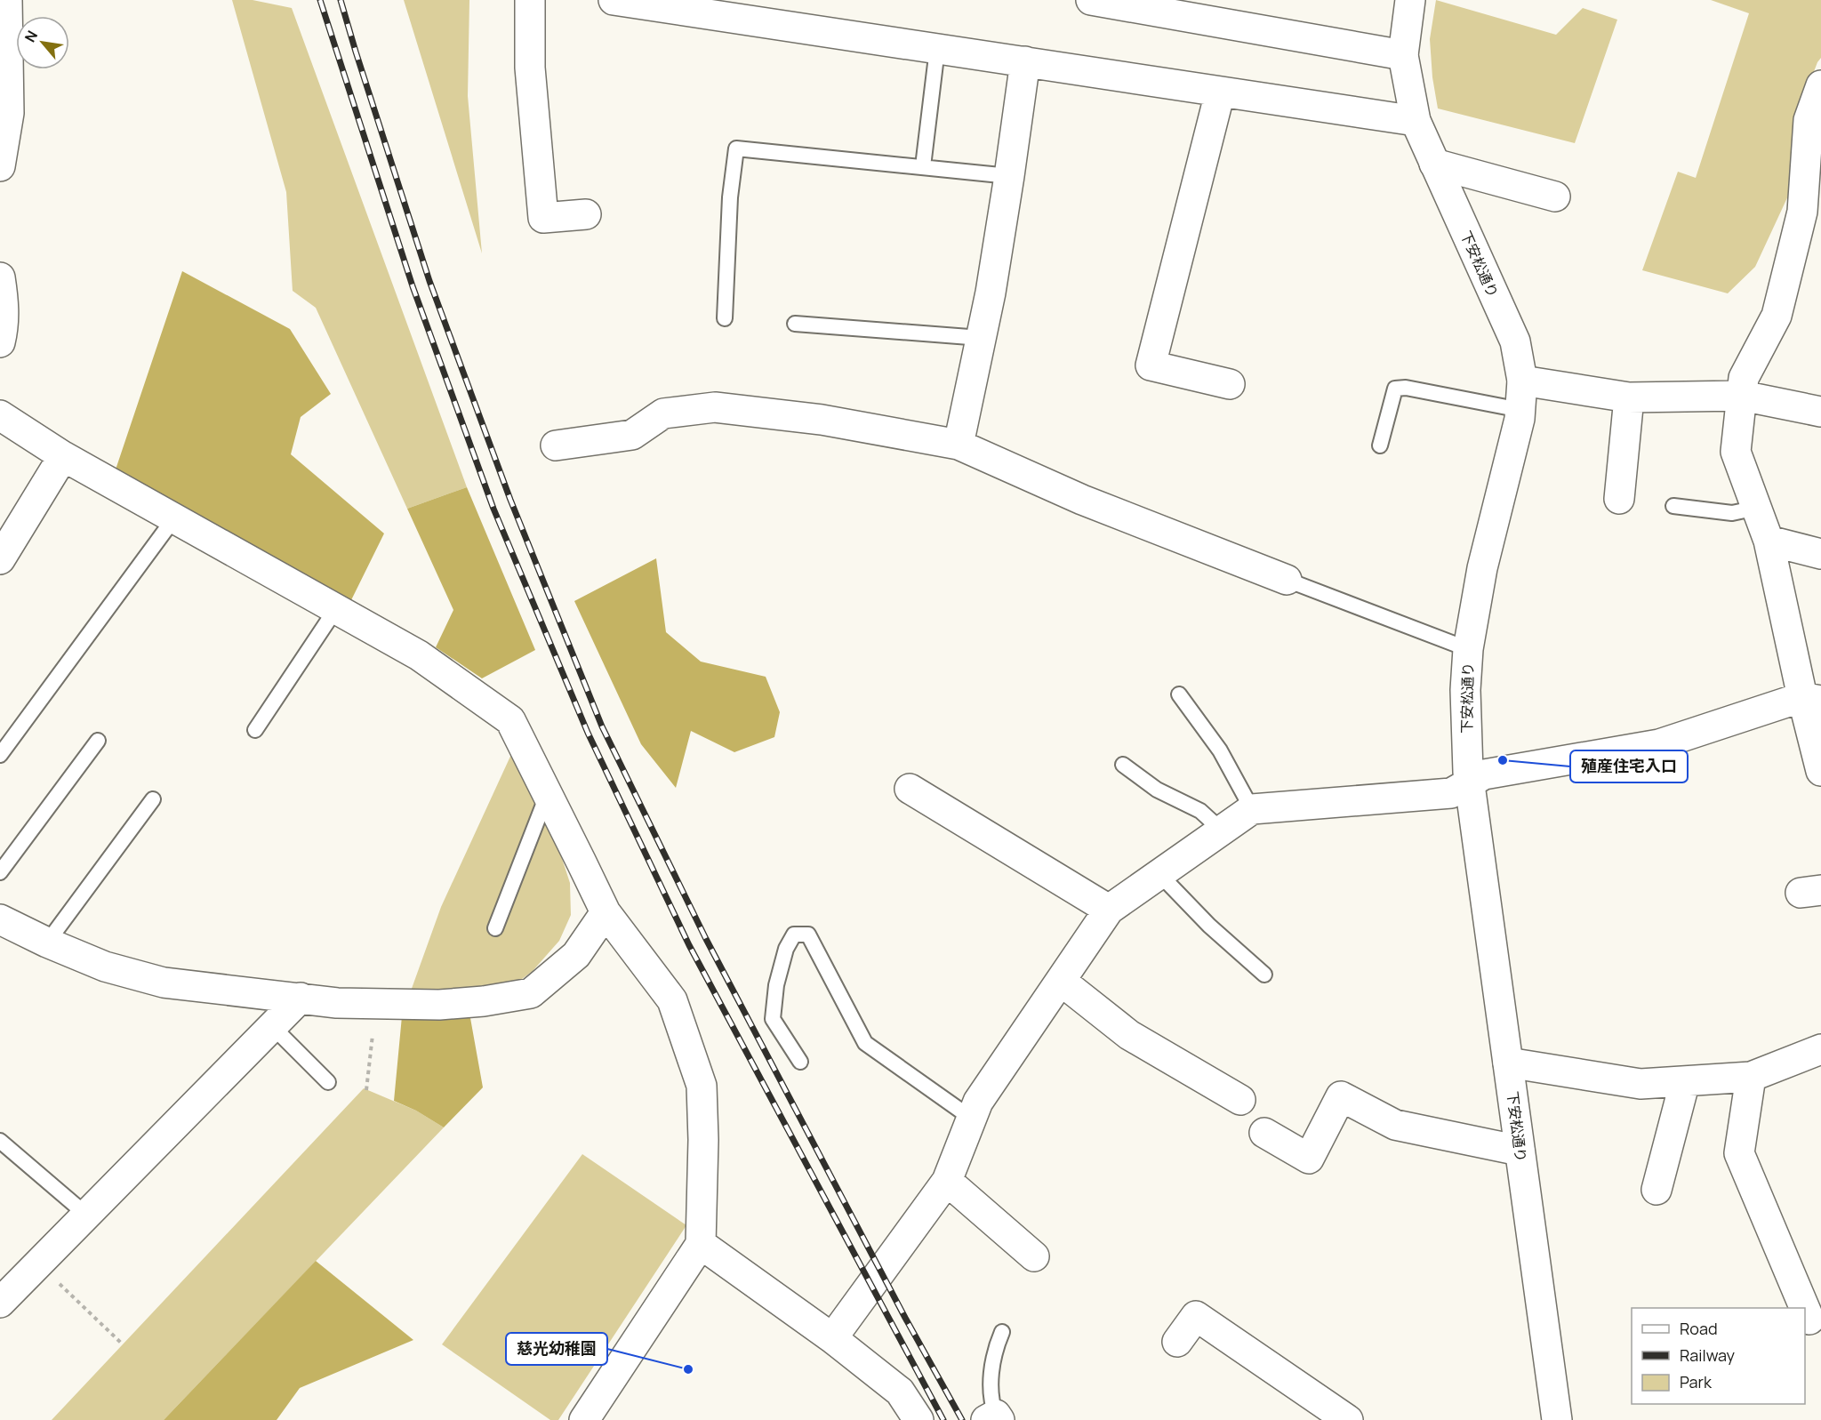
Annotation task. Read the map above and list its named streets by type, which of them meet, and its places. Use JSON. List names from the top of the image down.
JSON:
{
  "streets": {
    "street": ["下安松通り"]
  },
  "places": ["殖産住宅入口", "慈光幼稚園"],
  "legend": ["Road", "Railway", "Park"],
  "north": "top left"
}
